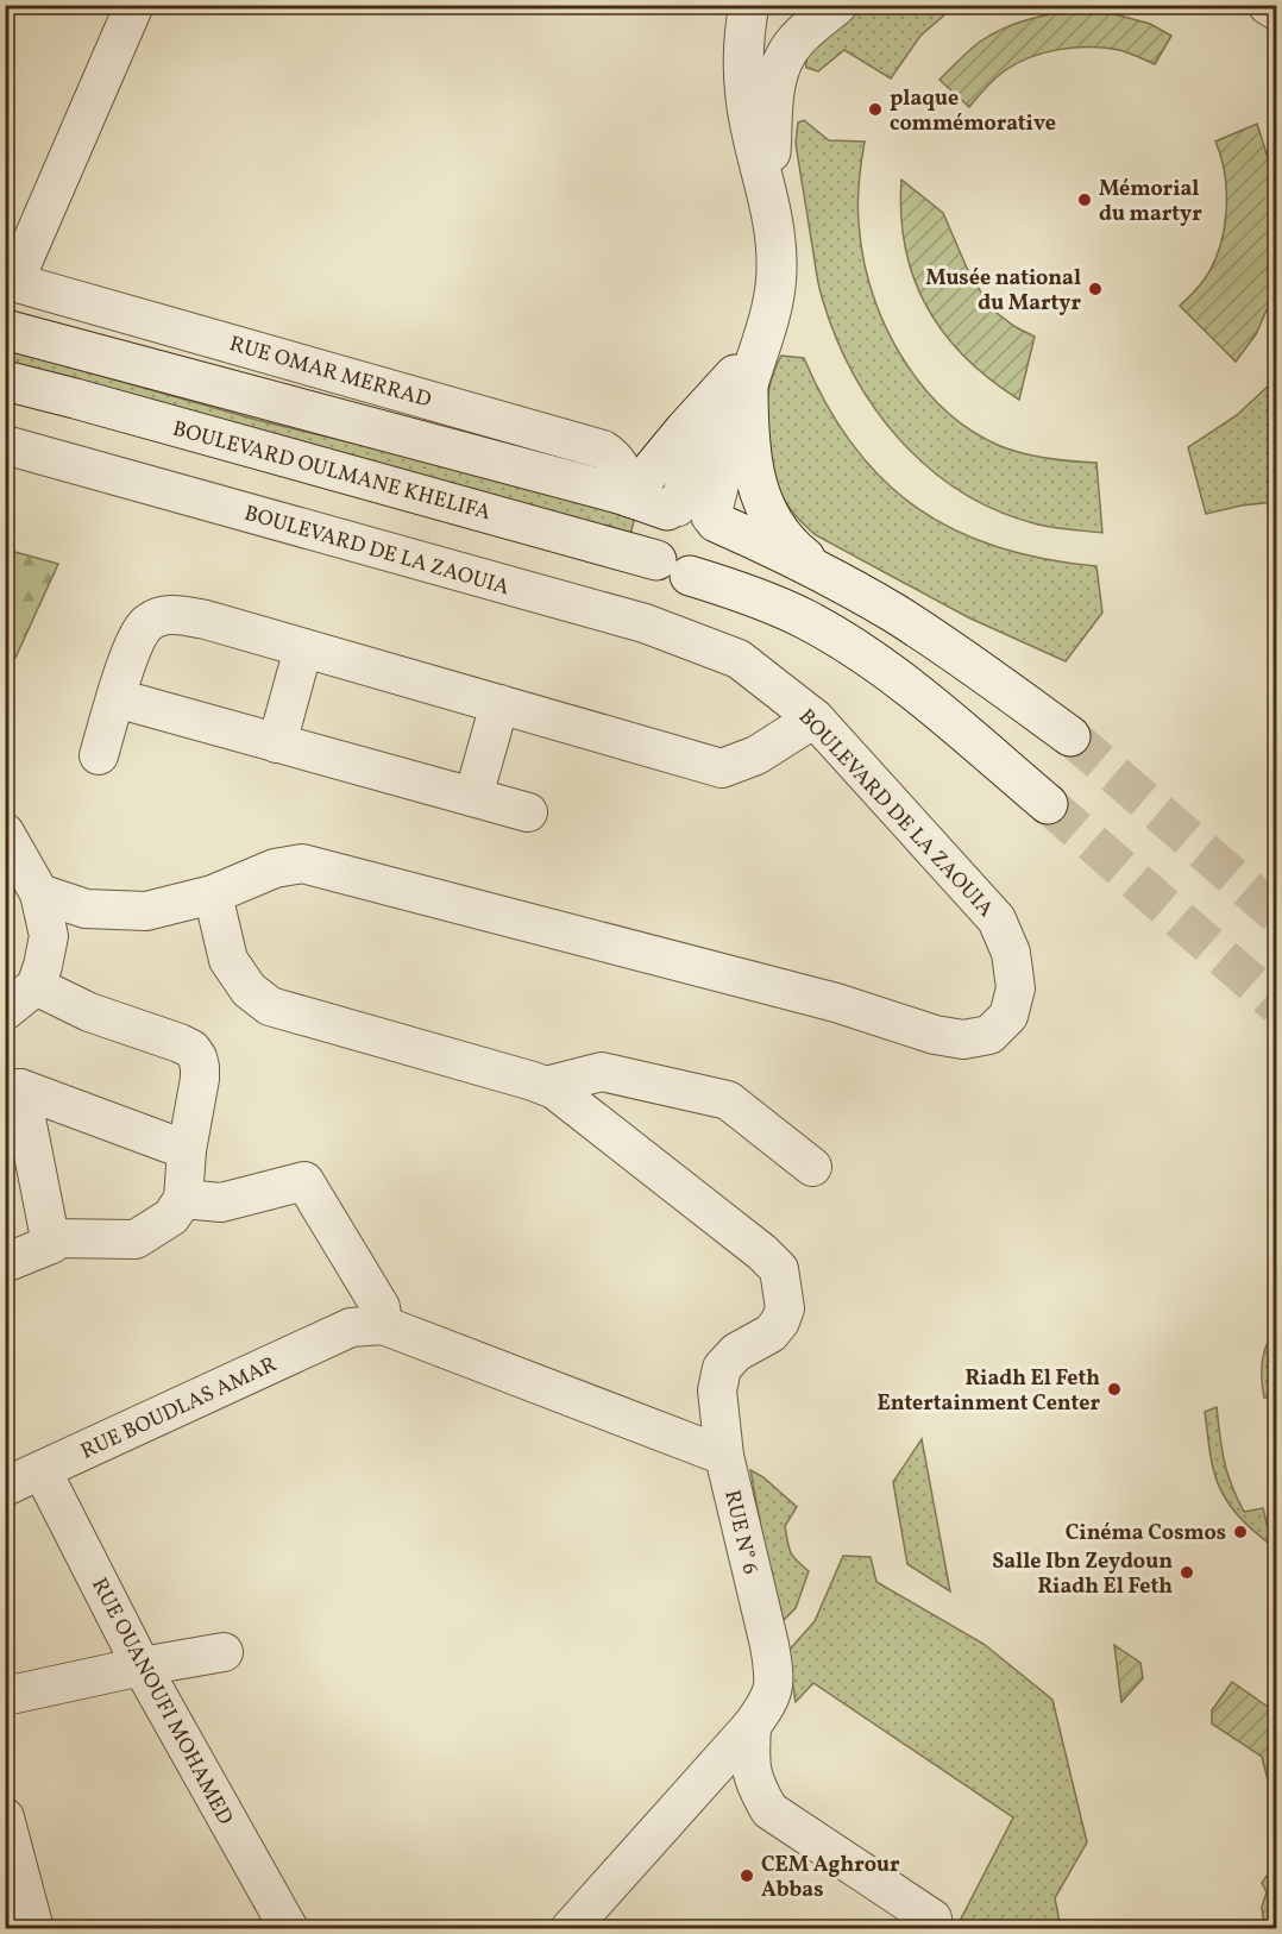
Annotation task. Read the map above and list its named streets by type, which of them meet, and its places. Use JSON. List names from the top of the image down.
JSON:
{
  "streets": {
    "main road": ["BOULEVARD OULMANE KHELIFA"],
    "street": [
      "RUE OMAR MERRAD",
      "BOULEVARD DE LA ZAOUIA",
      "RUE BOUDLAS AMAR",
      "RUE N° 6",
      "RUE OUANOUFI MOHAMED"
    ]
  },
  "crossings": [
    ["RUE BOUDLAS AMAR", "RUE OUANOUFI MOHAMED"]
  ],
  "places": [
    "plaque commémorative",
    "Mémorial du martyr",
    "Musée national du Martyr",
    "Riadh El Feth Entertainment Center",
    "Cinéma Cosmos",
    "Salle Ibn Zeydoun Riadh El Feth",
    "CEM Aghrour Abbas"
  ]
}
